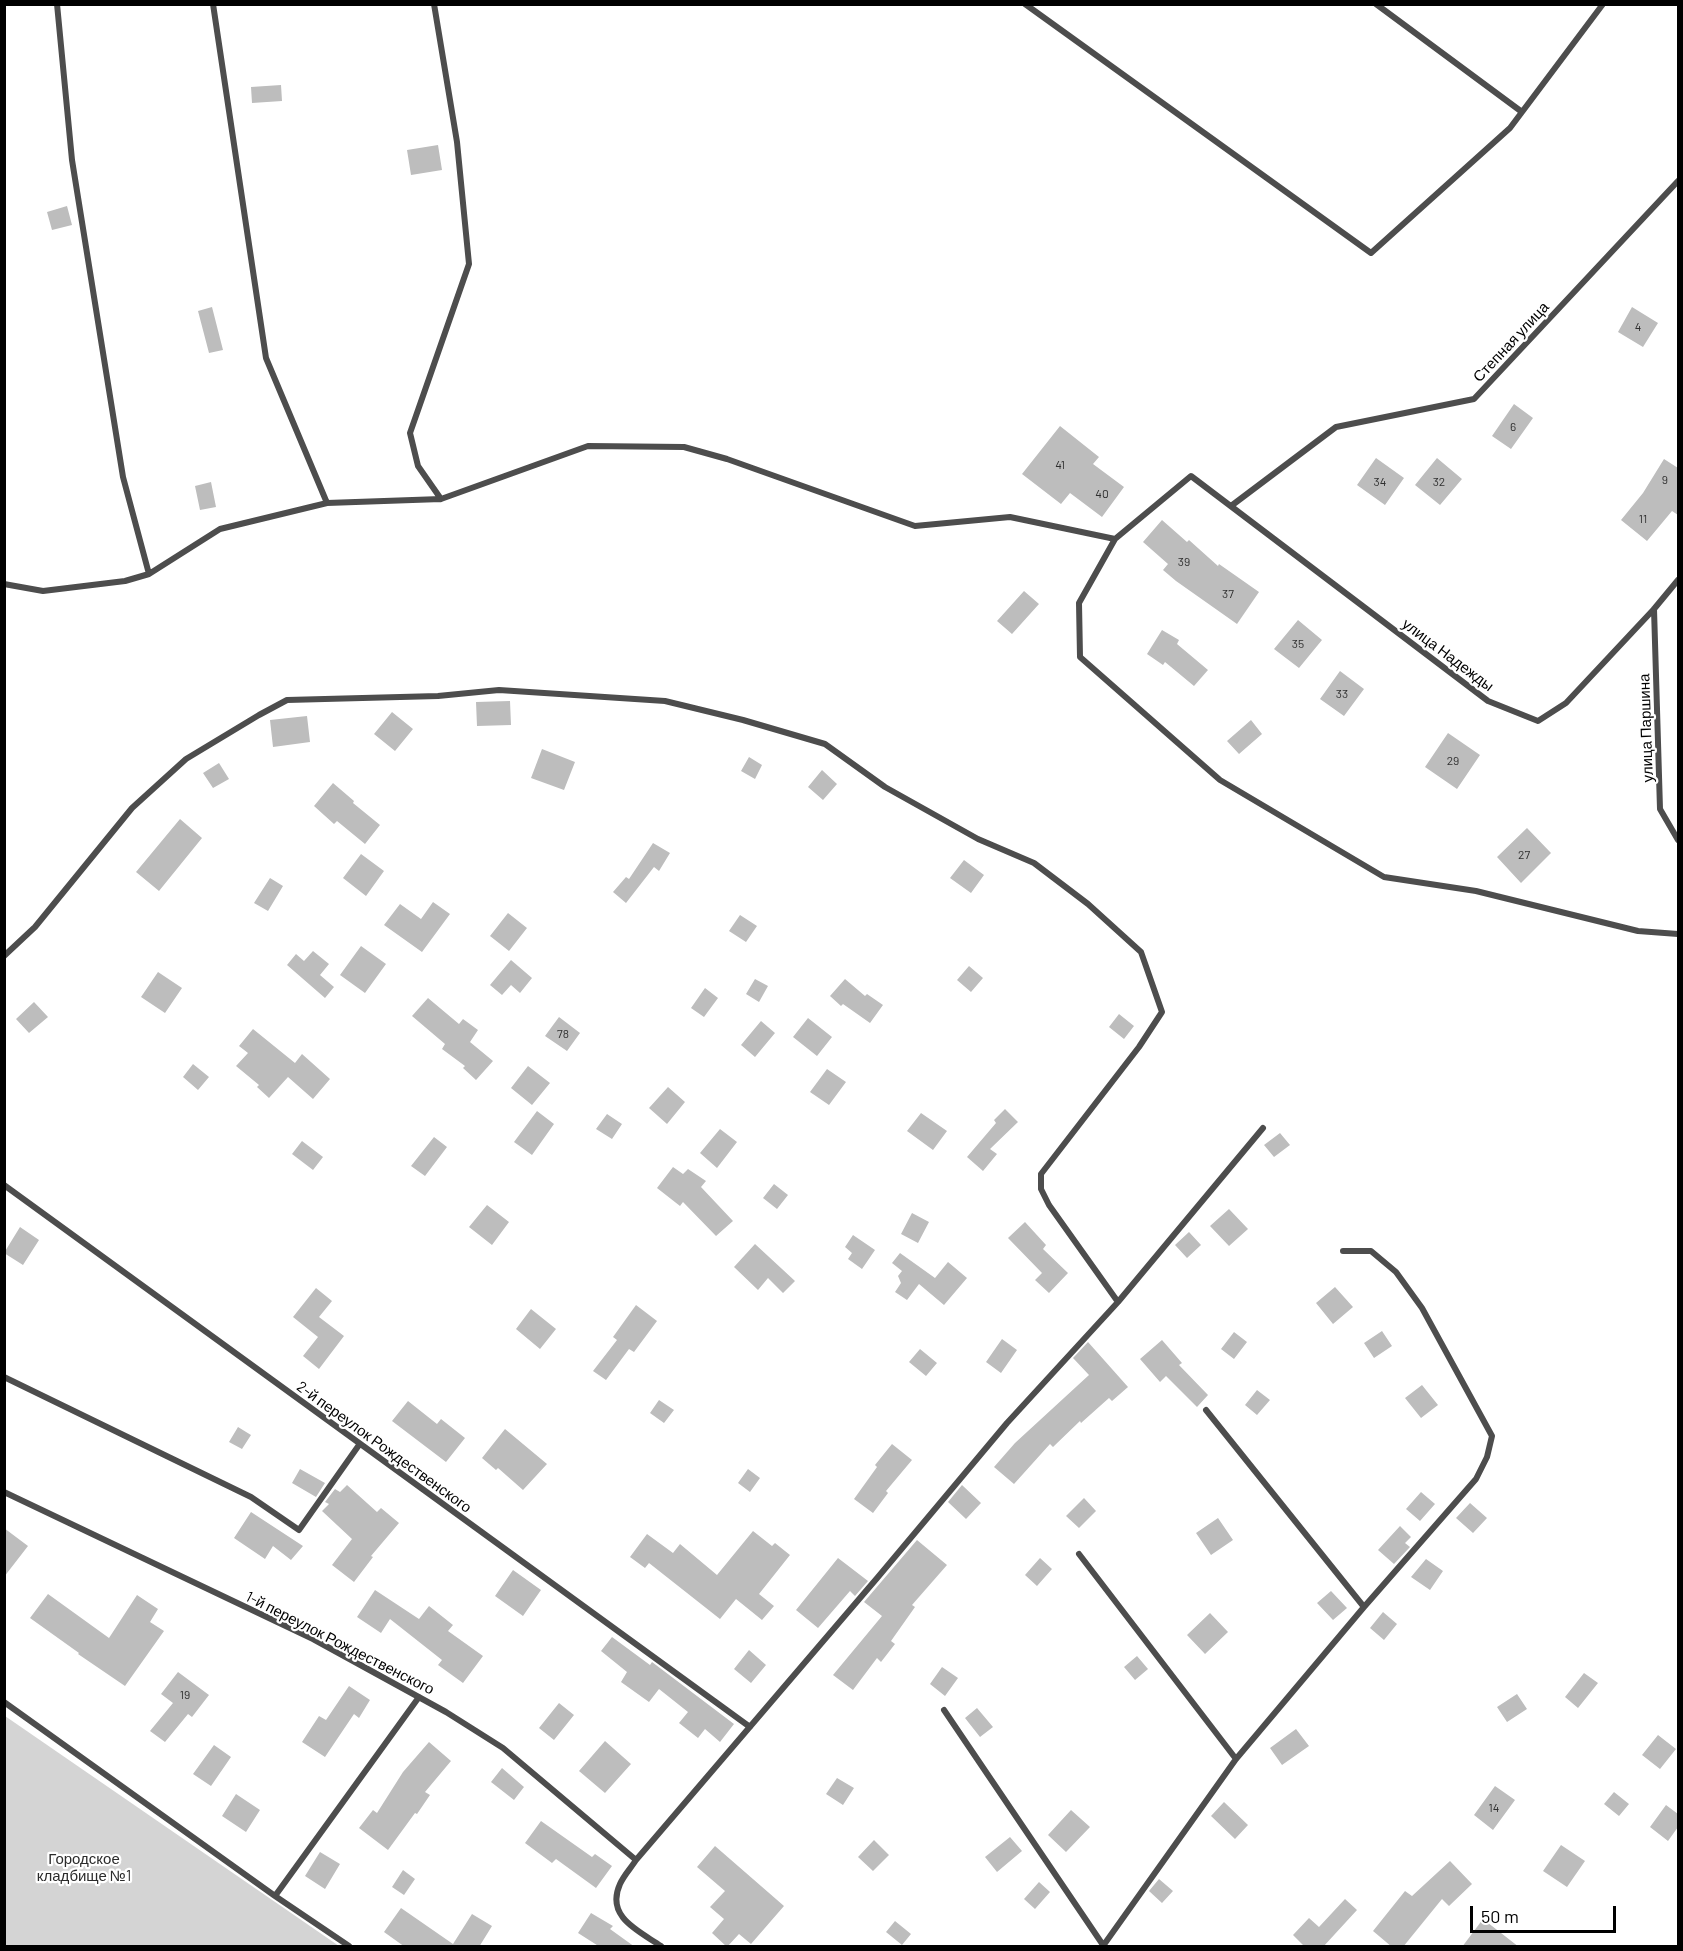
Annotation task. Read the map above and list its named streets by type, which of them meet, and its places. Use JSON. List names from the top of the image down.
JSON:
{
  "streets": {
    "street": [
      "Степная улица",
      "улица Надежды",
      "улица Паршина",
      "2-й переулок Рождественского",
      "1-й переулок Рождественского"
    ]
  },
  "crossings": [
    ["Степная улица", "улица Надежды"],
    ["улица Надежды", "улица Паршина"]
  ],
  "parks": ["Городское кладбище №1"],
  "house_numbers": [
    "4",
    "6",
    "41",
    "9",
    "34",
    "32",
    "40",
    "11",
    "39",
    "37",
    "35",
    "33",
    "29",
    "27",
    "78",
    "19",
    "14"
  ],
  "scale_bar": "50 m"
}
